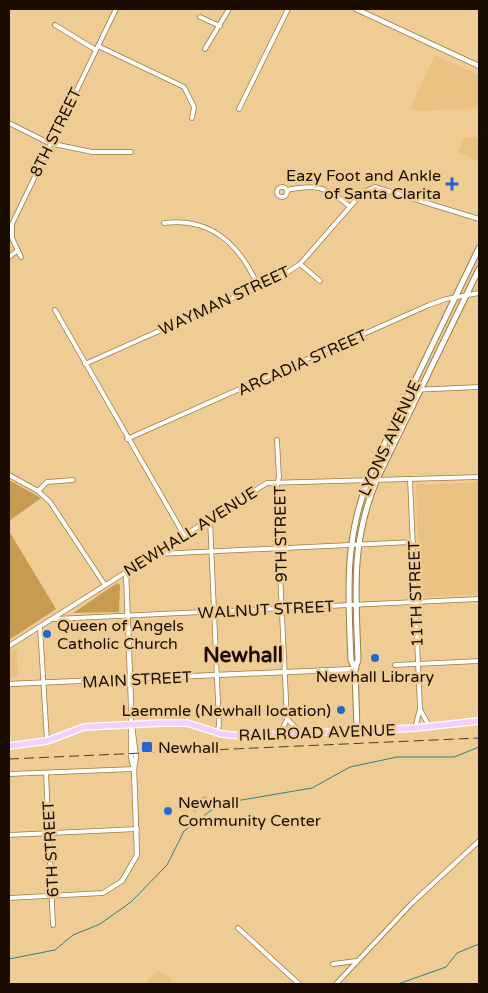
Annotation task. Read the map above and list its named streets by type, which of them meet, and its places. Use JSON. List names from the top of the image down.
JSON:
{
  "streets": {
    "main road": ["LYONS AVENUE", "RAILROAD AVENUE"],
    "street": [
      "8TH STREET",
      "WAYMAN STREET",
      "ARCADIA STREET",
      "NEWHALL AVENUE",
      "9TH STREET",
      "11TH STREET",
      "WALNUT STREET",
      "MAIN STREET",
      "6TH STREET"
    ]
  },
  "crossings": [
    ["ARCADIA STREET", "LYONS AVENUE"],
    ["LYONS AVENUE", "NEWHALL AVENUE"],
    ["LYONS AVENUE", "WALNUT STREET"],
    ["LYONS AVENUE", "MAIN STREET"],
    ["LYONS AVENUE", "RAILROAD AVENUE"],
    ["NEWHALL AVENUE", "9TH STREET"],
    ["NEWHALL AVENUE", "11TH STREET"],
    ["NEWHALL AVENUE", "WALNUT STREET"],
    ["9TH STREET", "WALNUT STREET"],
    ["9TH STREET", "MAIN STREET"],
    ["11TH STREET", "WALNUT STREET"],
    ["11TH STREET", "RAILROAD AVENUE"]
  ],
  "districts": ["Newhall"],
  "places": {
    "health": ["Eazy Foot and Ankle of Santa Clarita"],
    "other": [
      "Queen of Angels Catholic Church",
      "Newhall Library",
      "Laemmle (Newhall location)",
      "Newhall Community Center"
    ],
    "transit": ["Newhall"]
  }
}
